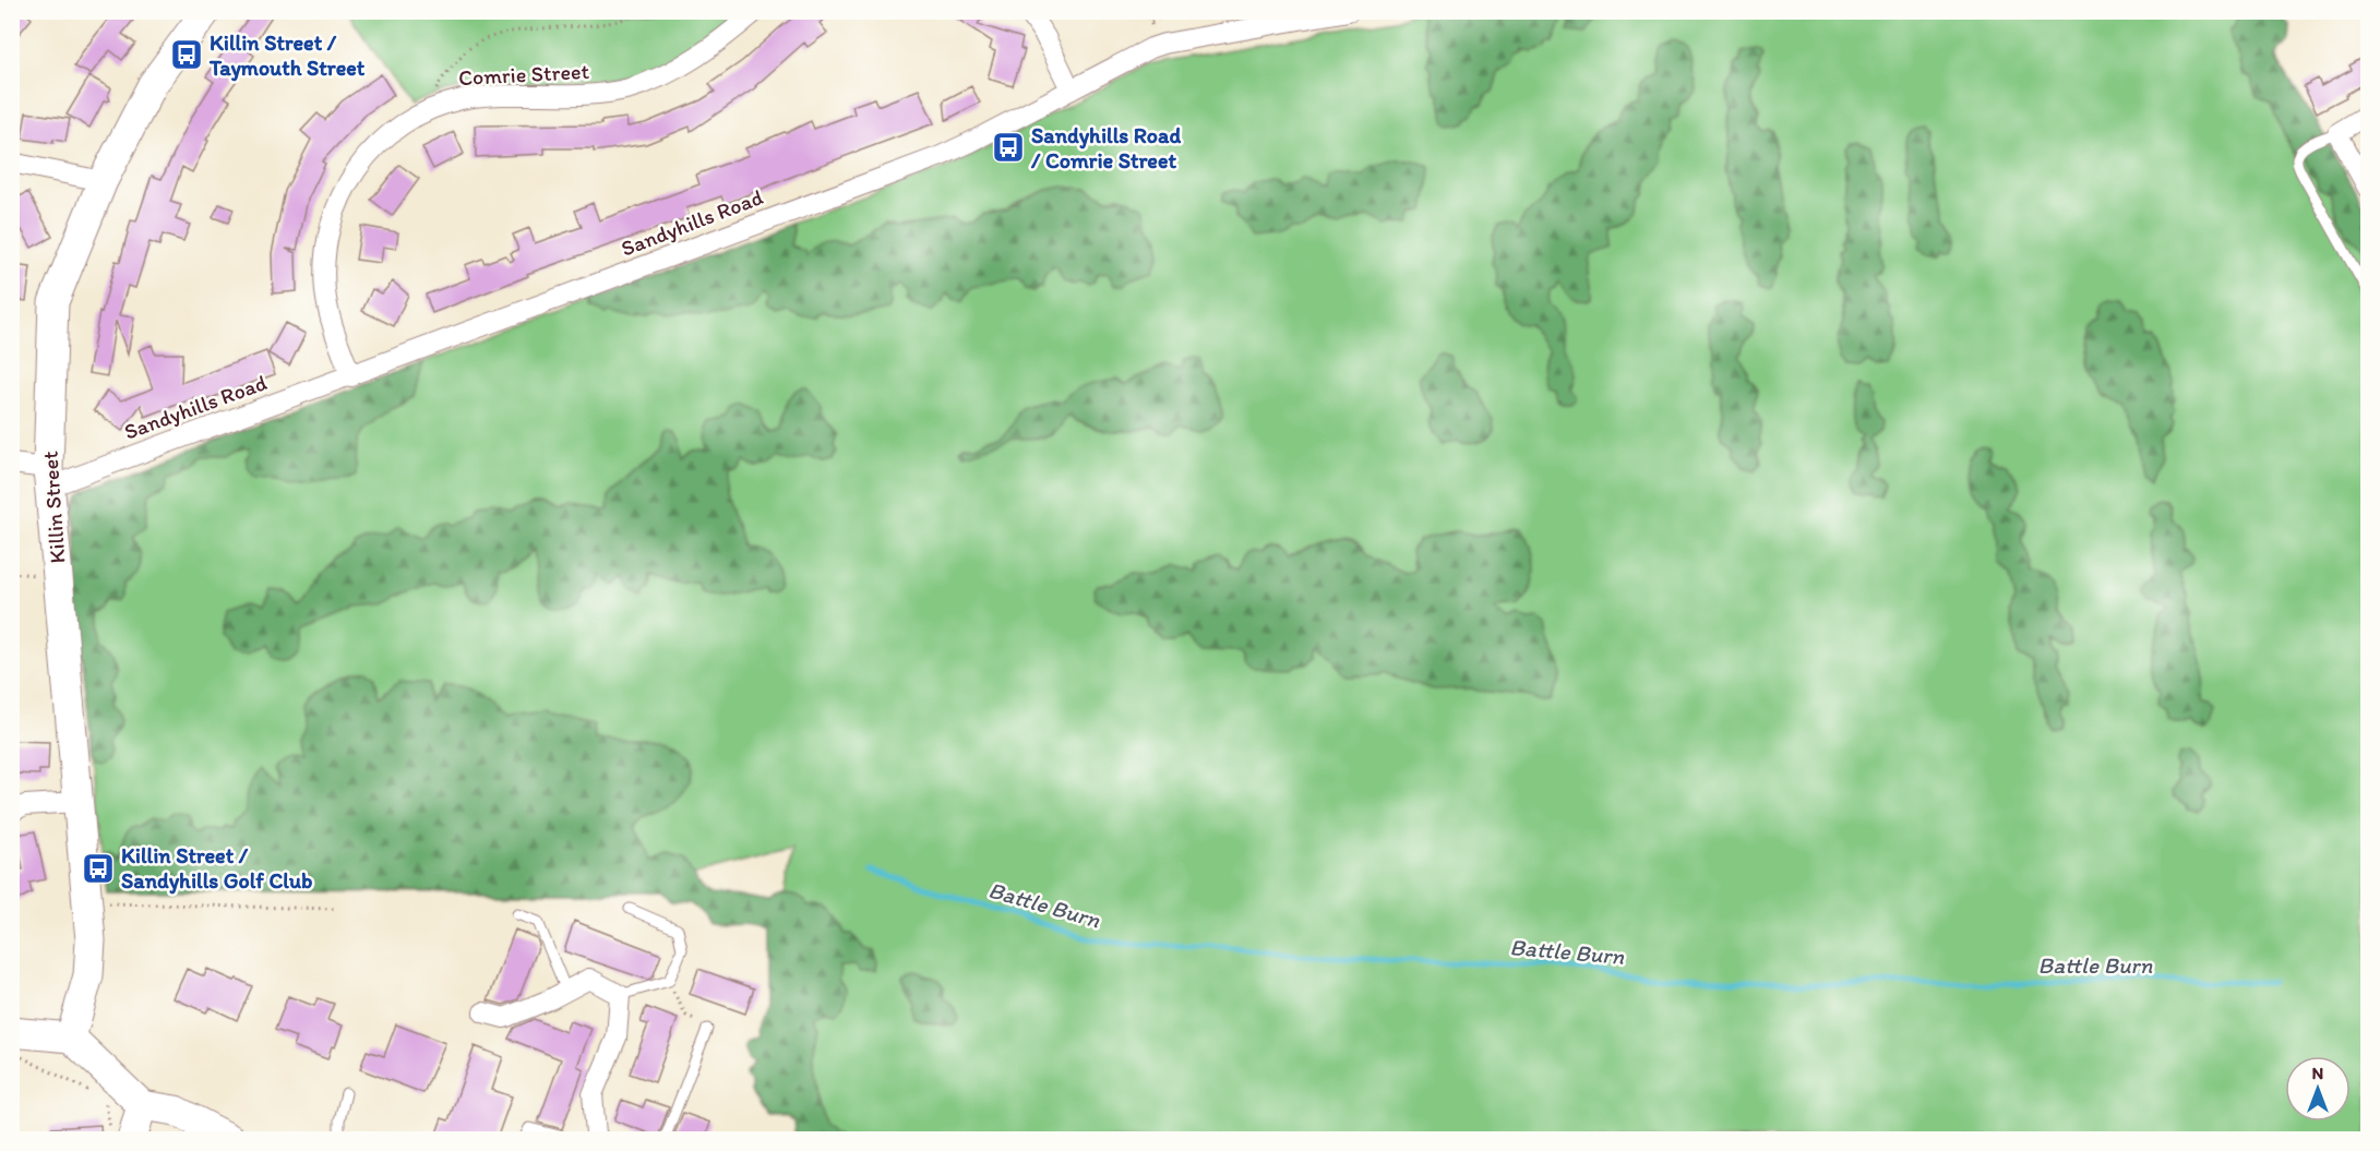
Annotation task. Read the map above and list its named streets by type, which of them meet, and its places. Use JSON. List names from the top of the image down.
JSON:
{
  "streets": {
    "main road": ["Killin Street"],
    "street": ["Comrie Street", "Sandyhills Road"]
  },
  "crossings": [
    ["Comrie Street", "Sandyhills Road"],
    ["Sandyhills Road", "Killin Street"]
  ],
  "water": ["Battle Burn"],
  "places": {
    "bus stop": ["Killin Street / Taymouth Street", "Sandyhills Road / Comrie Street", "Killin Street / Sandyhills Golf Club"]
  },
  "north": "top"
}
